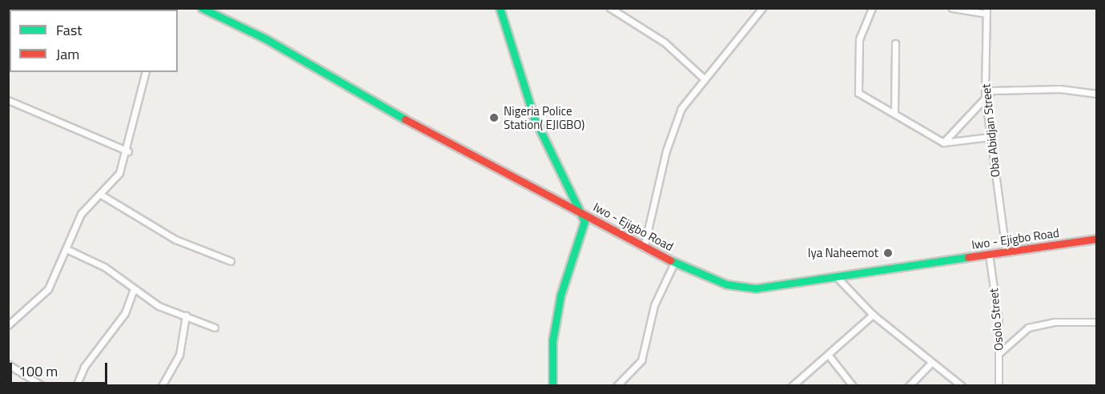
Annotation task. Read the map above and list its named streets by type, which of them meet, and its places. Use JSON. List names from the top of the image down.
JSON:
{
  "streets": {
    "main road": ["Iwo - Ejigbo Road"],
    "street": ["Oba Abidjan Street", "Osolo Street"]
  },
  "crossings": [
    ["Oba Abidjan Street", "Iwo - Ejigbo Road"],
    ["Iwo - Ejigbo Road", "Osolo Street"]
  ],
  "places": ["Nigeria Police Station( EJIGBO)", "Iya Naheemot"],
  "legend": ["Fast", "Jam"],
  "scale_bar": "100 m"
}
